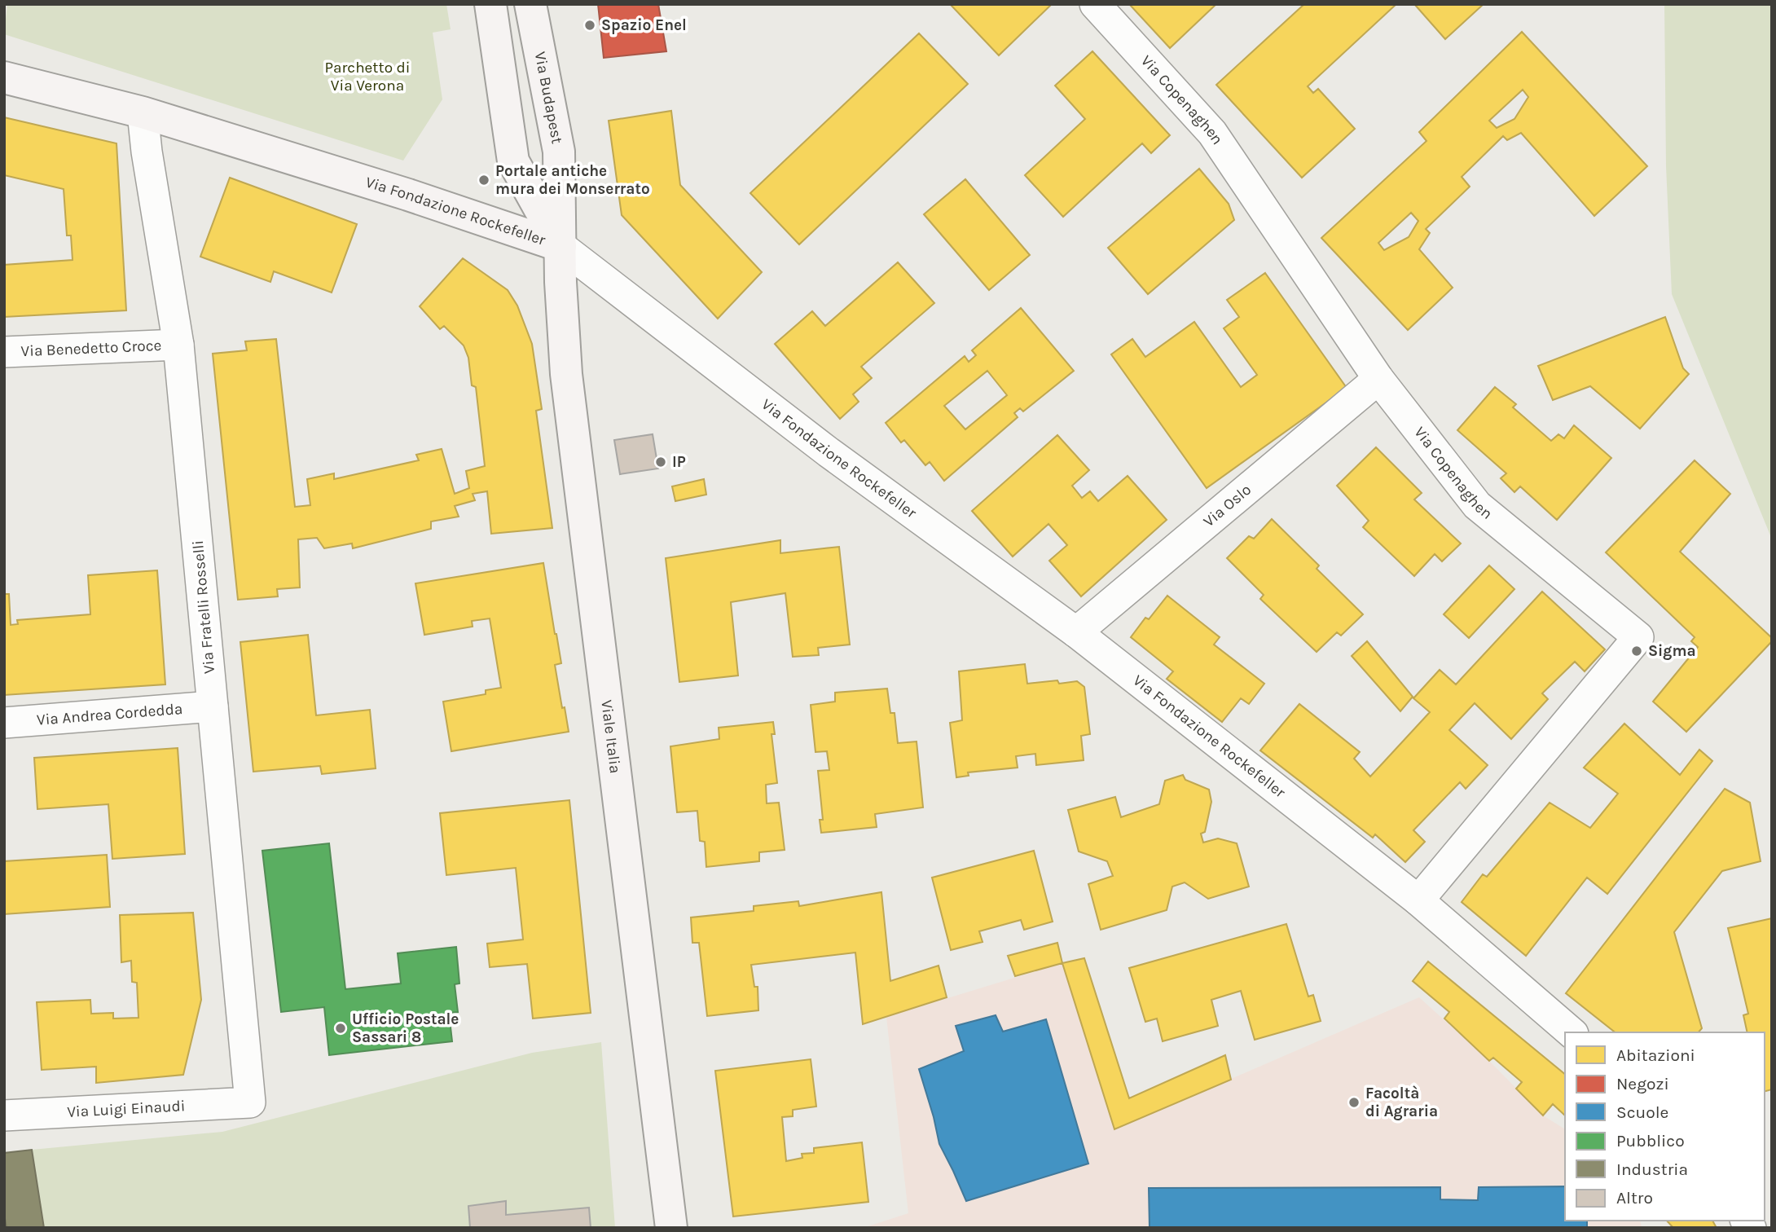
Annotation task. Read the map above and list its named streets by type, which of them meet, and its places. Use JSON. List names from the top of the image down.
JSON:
{
  "streets": {
    "street": [
      "Via Budapest",
      "Via Copenaghen",
      "Via Fondazione Rockefeller",
      "Via Benedetto Croce",
      "Via Oslo",
      "Via Fratelli Rosselli",
      "Via Andrea Cordedda",
      "Viale Italia",
      "Via Luigi Einaudi"
    ]
  },
  "crossings": [
    ["Via Budapest", "Via Fondazione Rockefeller"],
    ["Via Budapest", "Viale Italia"],
    ["Via Copenaghen", "Via Fondazione Rockefeller"],
    ["Via Copenaghen", "Via Oslo"],
    ["Via Fondazione Rockefeller", "Via Oslo"],
    ["Via Fondazione Rockefeller", "Via Fratelli Rosselli"],
    ["Via Fondazione Rockefeller", "Viale Italia"],
    ["Via Benedetto Croce", "Via Fratelli Rosselli"],
    ["Via Fratelli Rosselli", "Via Andrea Cordedda"],
    ["Via Fratelli Rosselli", "Via Luigi Einaudi"]
  ],
  "parks": ["Parchetto di Via Verona"],
  "places": [
    "Spazio Enel",
    "Portale antiche mura dei Monserrato",
    "IP",
    "Sigma",
    "Ufficio Postale Sassari 8",
    "Facoltà di Agraria"
  ],
  "legend": [
    "Abitazioni",
    "Negozi",
    "Scuole",
    "Pubblico",
    "Industria",
    "Altro"
  ]
}
